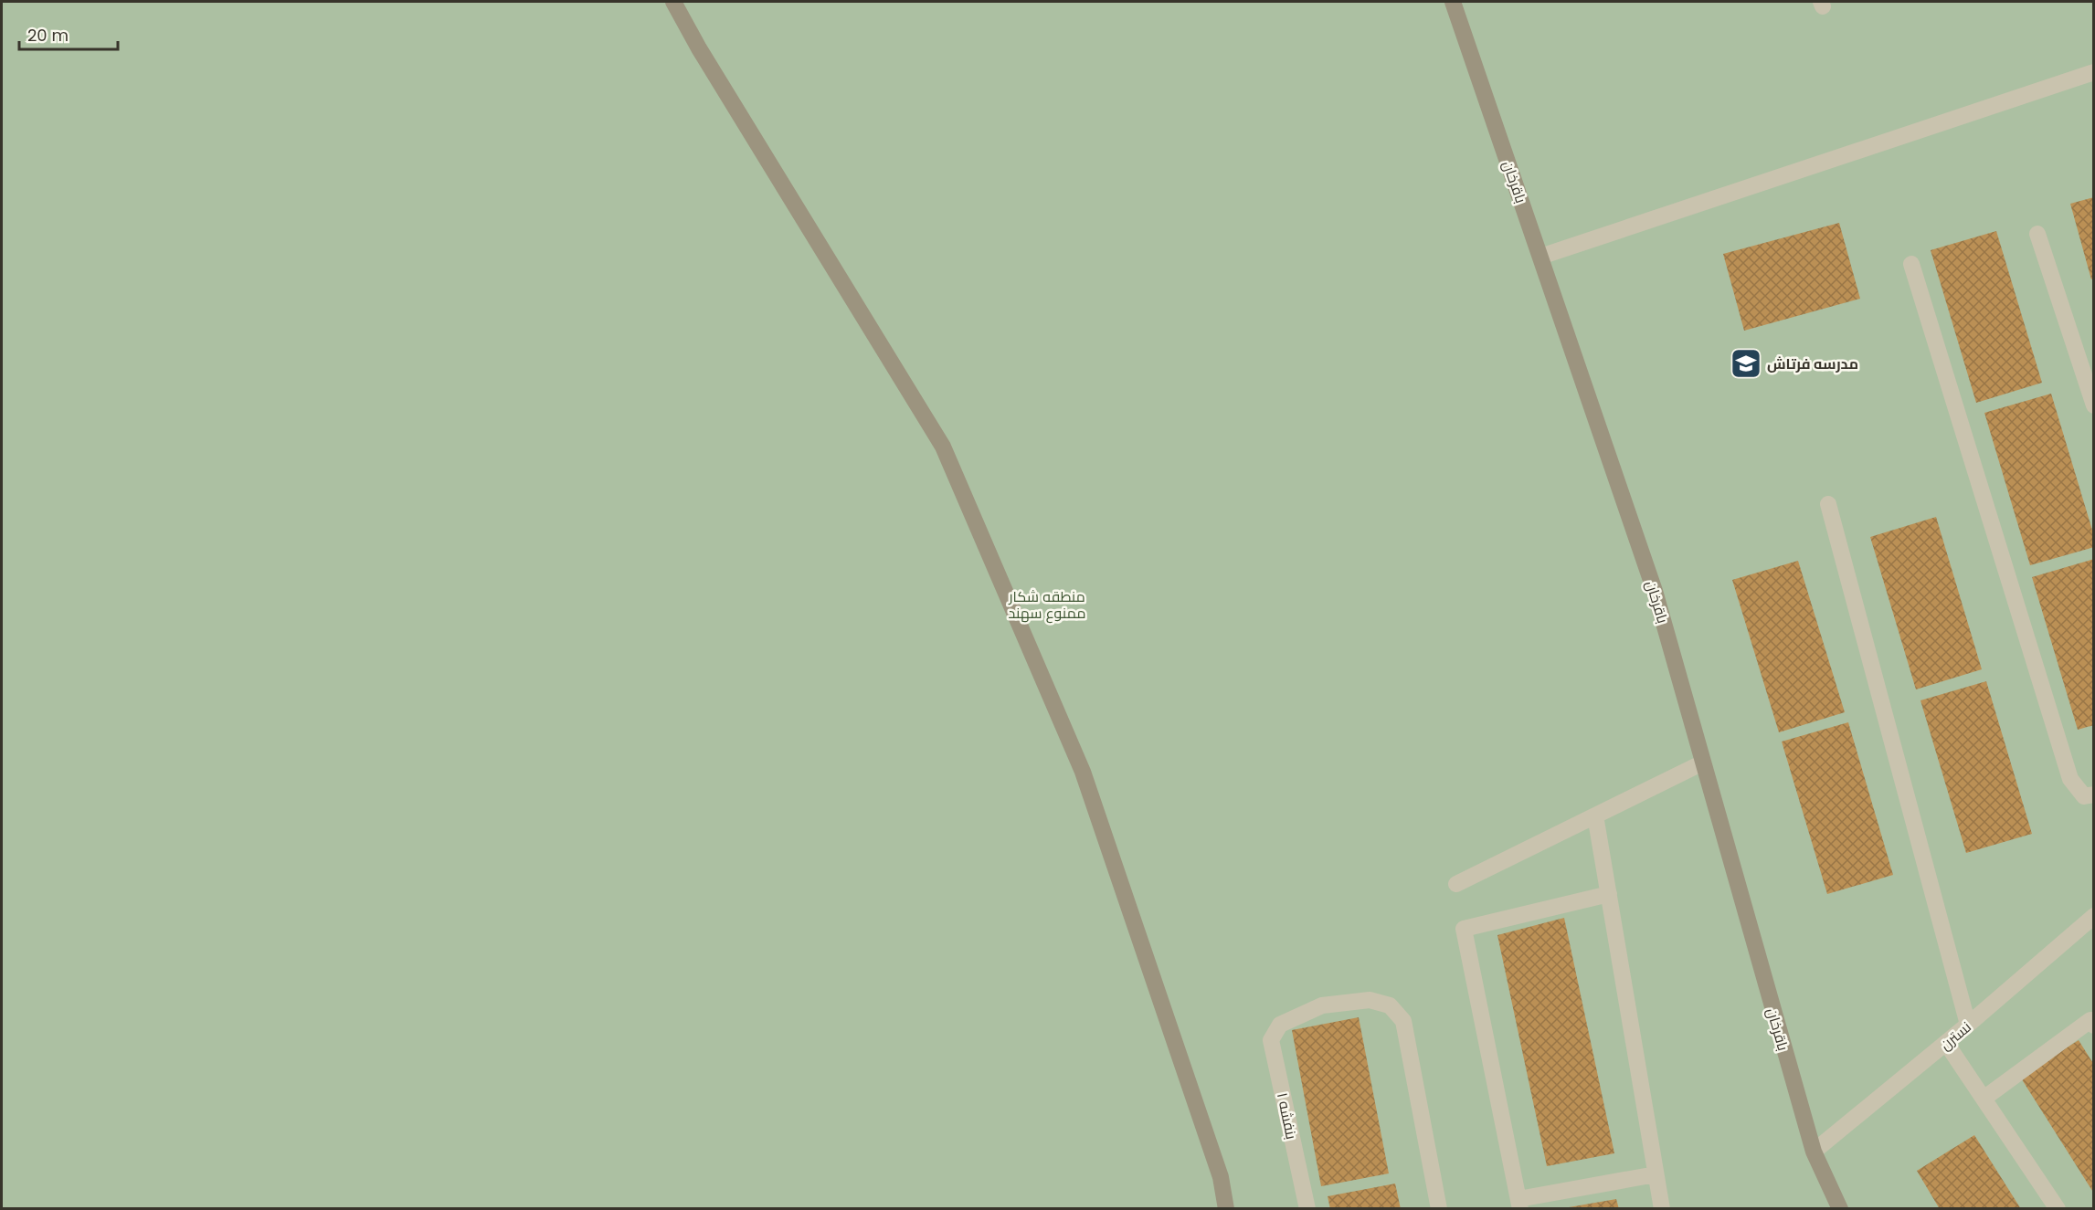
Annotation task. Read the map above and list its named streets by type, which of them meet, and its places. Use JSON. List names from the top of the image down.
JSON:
{
  "streets": {
    "street": ["باقرخان", "نسترن", "بنفشه ۱"]
  },
  "crossings": [
    ["باقرخان", "نسترن"]
  ],
  "parks": ["منطقه شکار ممنوع سهند"],
  "places": {
    "school or university": ["مدرسه فرتاش"]
  },
  "scale_bar": "20 m"
}
